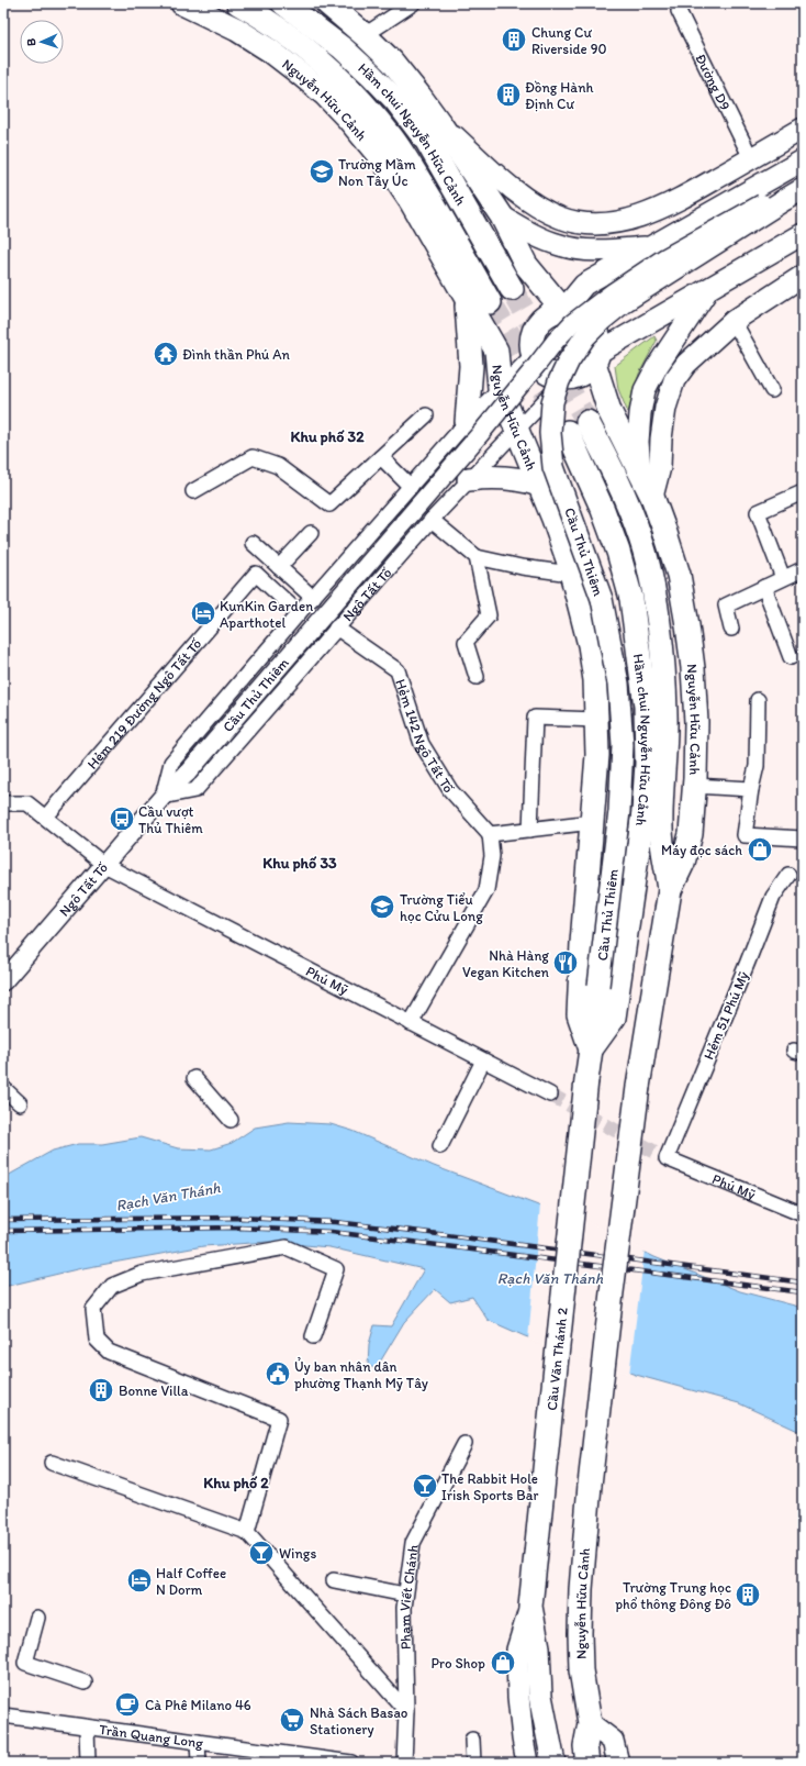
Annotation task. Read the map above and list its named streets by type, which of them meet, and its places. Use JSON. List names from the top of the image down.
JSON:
{
  "streets": {
    "main road": [
      "Nguyễn Hữu Cảnh",
      "Hầm chui Nguyễn Hữu Cảnh",
      "Cầu Thủ Thiêm",
      "Cầu Văn Thánh 2"
    ],
    "street": [
      "Đường D9",
      "Ngô Tất Tố",
      "Hẻm 219 Đường Ngô Tất Tố",
      "Hẻm 142 Ngô Tất Tố",
      "Phú Mỹ",
      "Hẻm 51 Phú Mỹ",
      "Phạm Viết Chánh",
      "Trần Quang Long"
    ]
  },
  "crossings": [
    ["Nguyễn Hữu Cảnh", "Hầm chui Nguyễn Hữu Cảnh"],
    ["Nguyễn Hữu Cảnh", "Cầu Thủ Thiêm"],
    ["Nguyễn Hữu Cảnh", "Ngô Tất Tố"],
    ["Nguyễn Hữu Cảnh", "Cầu Văn Thánh 2"],
    ["Cầu Thủ Thiêm", "Ngô Tất Tố"],
    ["Ngô Tất Tố", "Hẻm 219 Đường Ngô Tất Tố"],
    ["Ngô Tất Tố", "Hẻm 142 Ngô Tất Tố"],
    ["Ngô Tất Tố", "Phú Mỹ"],
    ["Hẻm 219 Đường Ngô Tất Tố", "Phú Mỹ"],
    ["Phú Mỹ", "Hẻm 51 Phú Mỹ"]
  ],
  "districts": ["Khu phố 32", "Khu phố 33", "Khu phố 2"],
  "water": ["Rạch Văn Thánh"],
  "places": {
    "building": [
      "Chung Cư Riverside 90",
      "Đồng Hành Định Cư",
      "Bonne Villa",
      "Trường Trung học phổ thông Đông Đô"
    ],
    "school or university": ["Trường Mầm Non Tây Úc", "Trường Tiểu học Cửu Long"],
    "temple": ["Đình thần Phú An"],
    "hotel": ["KunKin Garden Aparthotel", "Half Coffee N Dorm"],
    "bus stop": ["Cầu vượt Thủ Thiêm"],
    "shop": ["Máy đọc sách", "Pro Shop"],
    "restaurant": ["Nhà Hàng Vegan Kitchen"],
    "public building": ["Ủy ban nhân dân phường Thạnh Mỹ Tây"],
    "bar": ["The Rabbit Hole Irish Sports Bar", "Wings"],
    "cafe": ["Cà Phê Milano 46"],
    "supermarket": ["Nhà Sách Basao Stationery"]
  },
  "north": "left"
}
